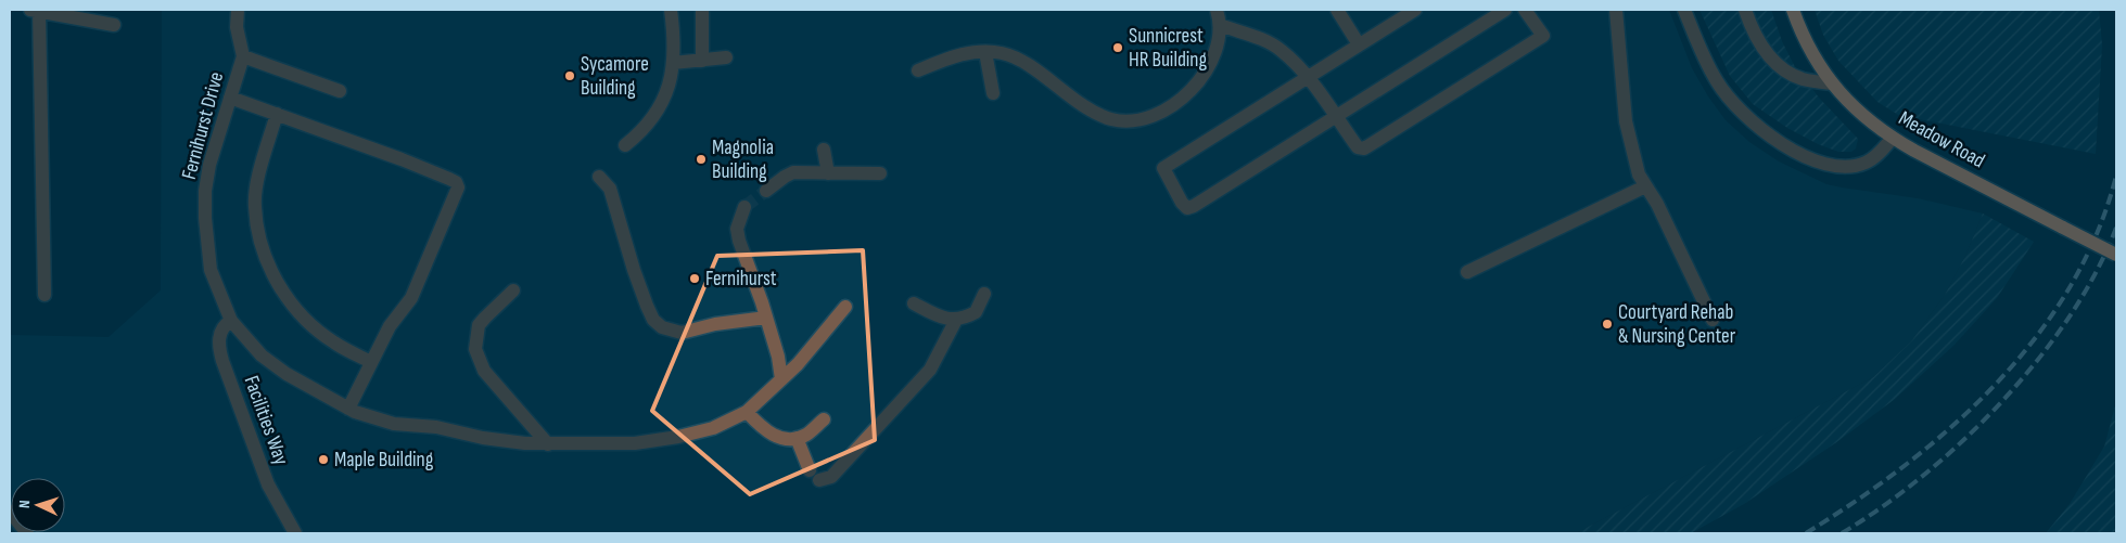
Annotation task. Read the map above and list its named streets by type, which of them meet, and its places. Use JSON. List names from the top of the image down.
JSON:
{
  "streets": {
    "main road": ["Meadow Road"],
    "street": ["Fernihurst Drive", "Facilities Way"]
  },
  "crossings": [
    ["Fernihurst Drive", "Facilities Way"]
  ],
  "places": [
    "Sunnicrest HR Building",
    "Sycamore Building",
    "Magnolia Building",
    "Fernihurst",
    "Courtyard Rehab & Nursing Center",
    "Maple Building"
  ],
  "north": "left"
}
